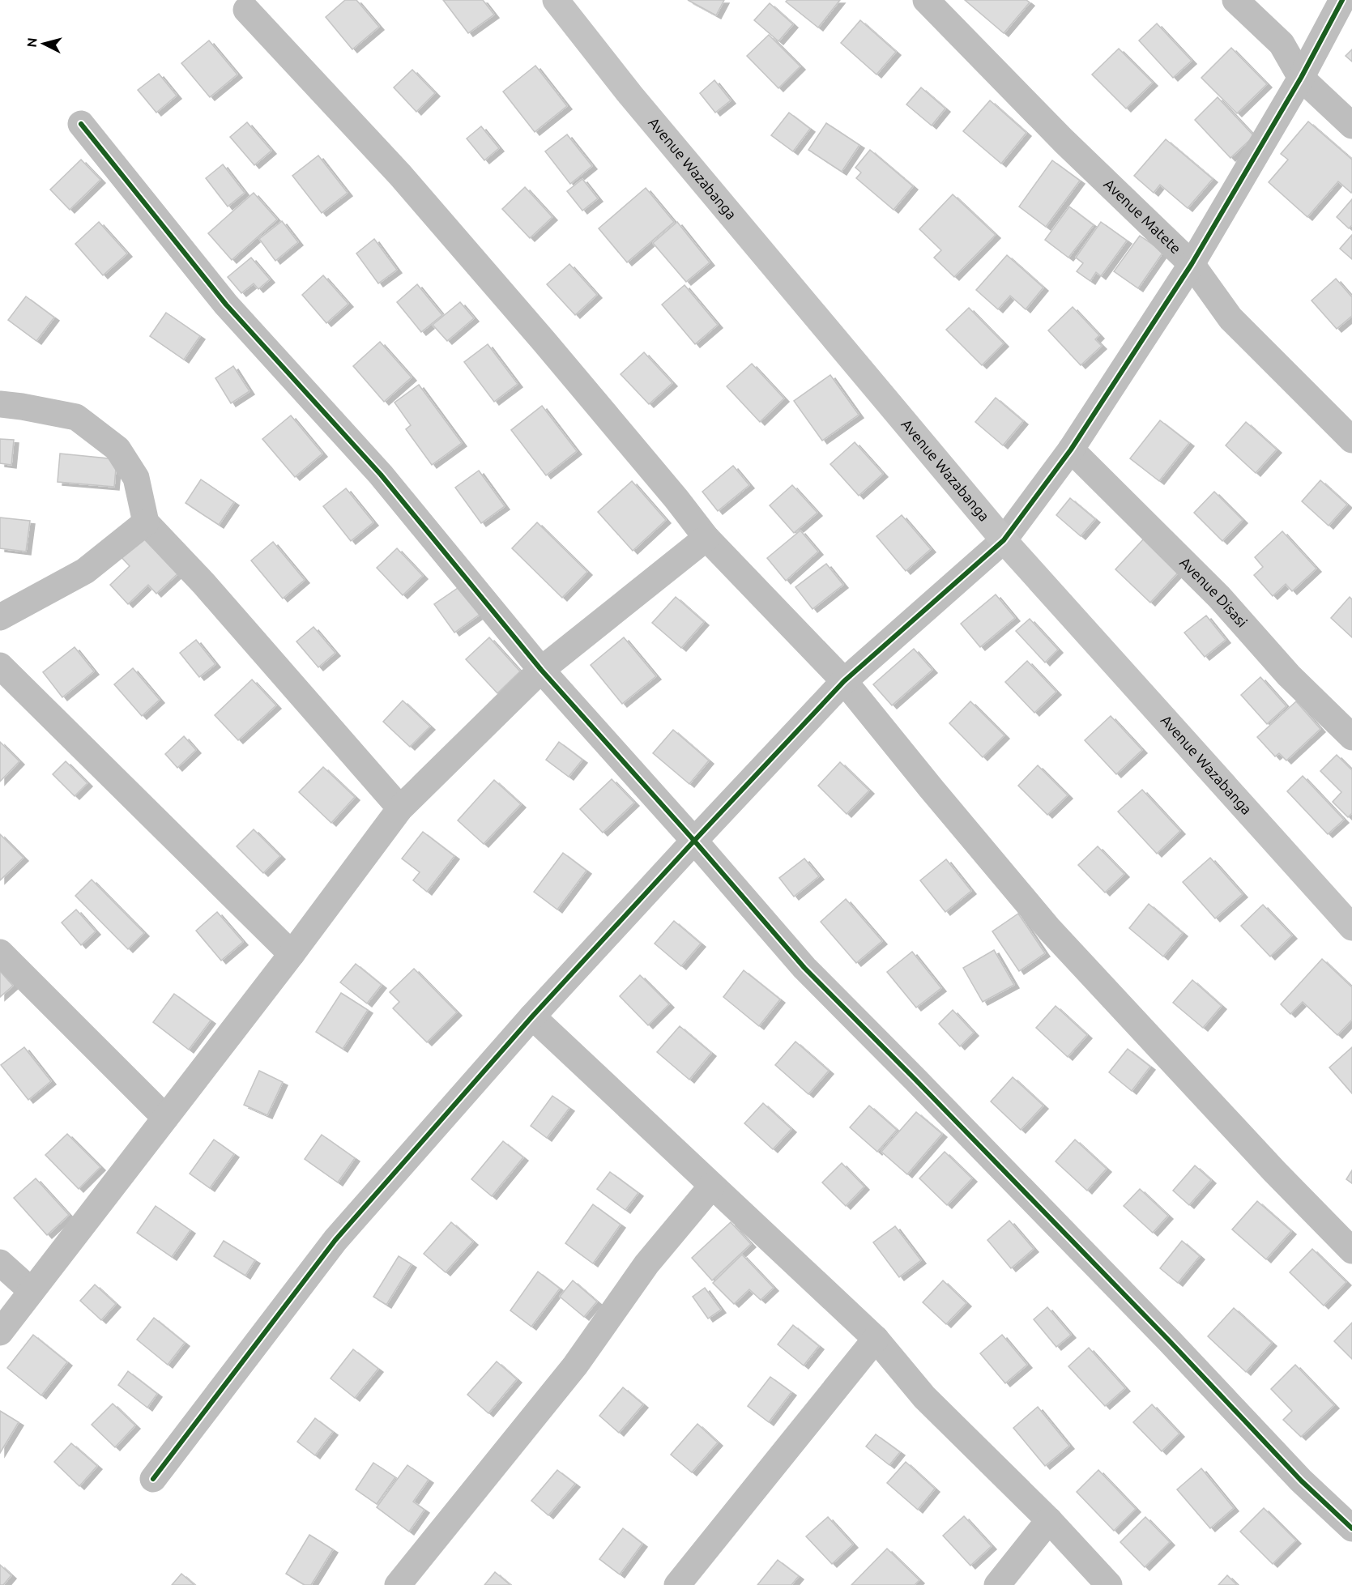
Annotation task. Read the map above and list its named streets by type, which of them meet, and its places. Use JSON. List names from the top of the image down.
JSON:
{
  "streets": {
    "main road": ["Avenue Wazabanga"],
    "street": ["Avenue Matete", "Avenue Disasi"]
  },
  "north": "left"
}
